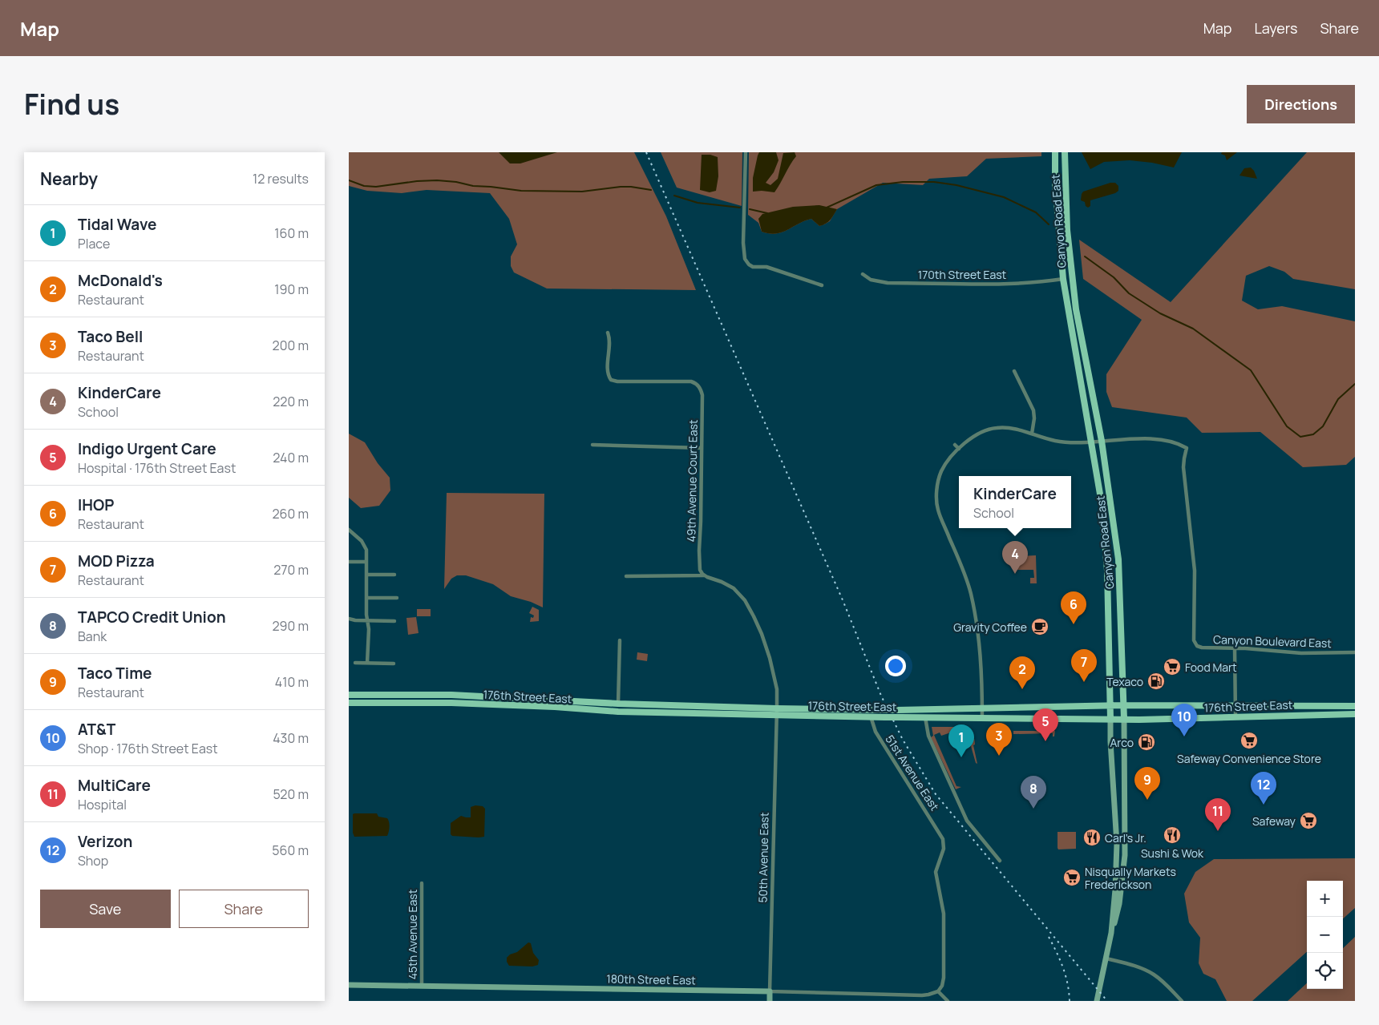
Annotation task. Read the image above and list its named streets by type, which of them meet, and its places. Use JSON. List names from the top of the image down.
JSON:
{
  "streets": {
    "main road": [
      "Canyon Road East",
      "176th Street East",
      "50th Avenue East",
      "180th Street East"
    ],
    "street": [
      "170th Street East",
      "49th Avenue Court East",
      "Canyon Boulevard East",
      "51st Avenue East",
      "45th Avenue East"
    ]
  },
  "crossings": [
    ["Canyon Road East", "170th Street East"],
    ["Canyon Road East", "Canyon Boulevard East"],
    ["Canyon Road East", "176th Street East"],
    ["49th Avenue Court East", "50th Avenue East"],
    ["176th Street East", "51st Avenue East"],
    ["176th Street East", "50th Avenue East"],
    ["51st Avenue East", "180th Street East"],
    ["50th Avenue East", "180th Street East"],
    ["45th Avenue East", "180th Street East"]
  ],
  "places": {
    "cafe": ["Gravity Coffee"],
    "supermarket": [
      "Food Mart",
      "Safeway Convenience Store",
      "Safeway",
      "Nisqually Markets Frederickson"
    ],
    "fuel station": ["Texaco", "Arco"],
    "restaurant": ["Sushi & Wok", "Carl's Jr."]
  },
  "page": {
    "header": "Map",
    "nav": ["Map", "Layers", "Share"],
    "title": "Find us",
    "buttons": [
      "Directions",
      ["Save", "Share"]
    ],
    "heading": ["Nearby", "12 results"],
    "list": [
      {
        "mark": "1",
        "name": "Tidal Wave",
        "note": "Place",
        "value": "160 m"
      },
      {
        "mark": "2",
        "name": "McDonald's",
        "note": "Restaurant",
        "value": "190 m"
      },
      {
        "mark": "3",
        "name": "Taco Bell",
        "note": "Restaurant",
        "value": "200 m"
      },
      {
        "mark": "4",
        "name": "KinderCare",
        "note": "School",
        "value": "220 m"
      },
      {
        "mark": "5",
        "name": "Indigo Urgent Care",
        "note": "Hospital · 176th Street East",
        "value": "240 m"
      },
      {
        "mark": "6",
        "name": "IHOP",
        "note": "Restaurant",
        "value": "260 m"
      },
      {
        "mark": "7",
        "name": "MOD Pizza",
        "note": "Restaurant",
        "value": "270 m"
      },
      {
        "mark": "8",
        "name": "TAPCO Credit Union",
        "note": "Bank",
        "value": "290 m"
      },
      {
        "mark": "9",
        "name": "Taco Time",
        "note": "Restaurant",
        "value": "410 m"
      },
      {
        "mark": "10",
        "name": "AT&T",
        "note": "Shop · 176th Street East",
        "value": "430 m"
      },
      {
        "mark": "11",
        "name": "MultiCare",
        "note": "Hospital",
        "value": "520 m"
      },
      {
        "mark": "12",
        "name": "Verizon",
        "note": "Shop",
        "value": "560 m"
      }
    ],
    "popup": ["KinderCare", "School"],
    "pins": [
      "4",
      "6",
      "7",
      "2",
      "10",
      "5",
      "3",
      "1",
      "9",
      "12",
      "8",
      "11"
    ],
    "map_buttons": ["+", "−"]
  }
}
